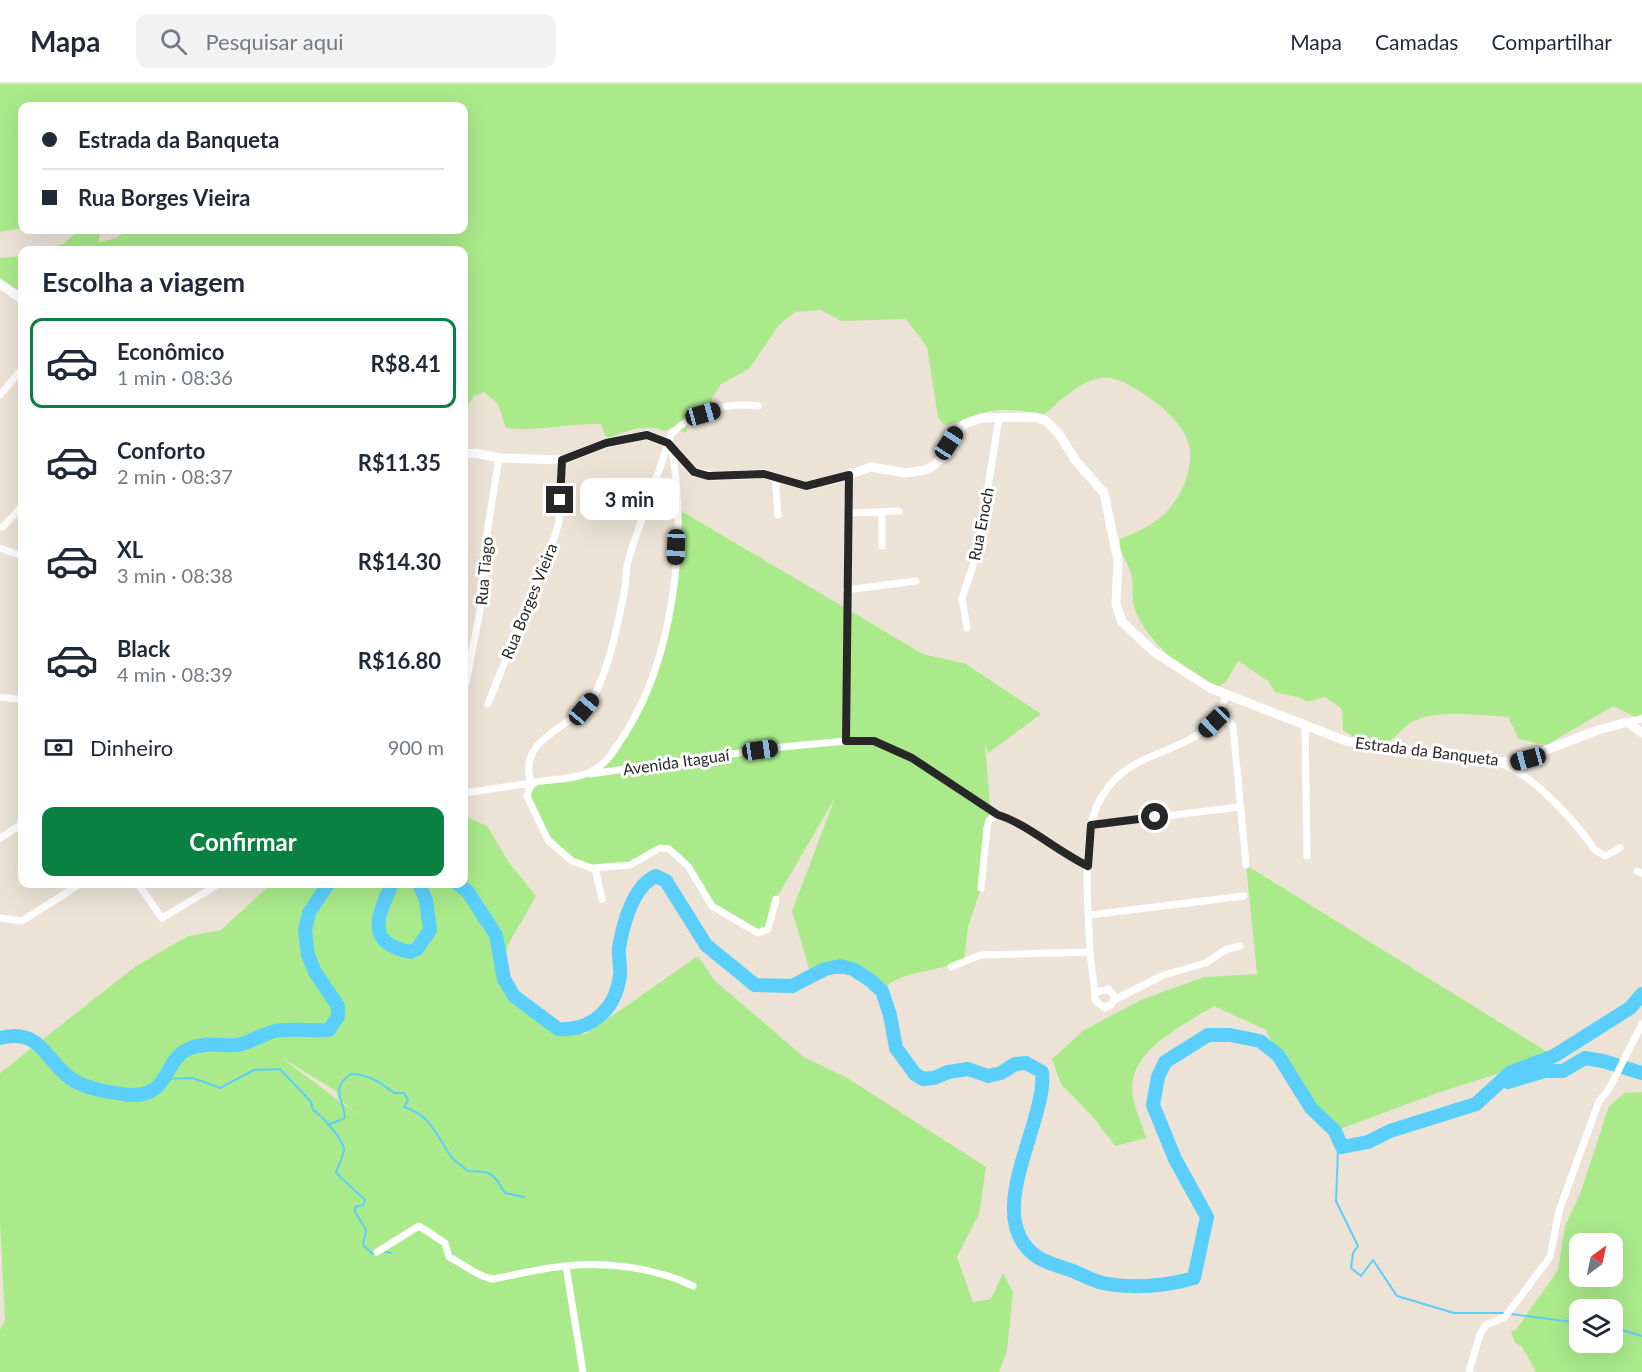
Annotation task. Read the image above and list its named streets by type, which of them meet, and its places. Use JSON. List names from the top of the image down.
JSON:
{
  "streets": {
    "street": [
      "Rua Enoch",
      "Rua Tiago",
      "Rua Borges Vieira",
      "Estrada da Banqueta",
      "Avenida Itaguaí"
    ]
  },
  "crossings": [
    ["Rua Enoch", "Estrada da Banqueta"]
  ],
  "north": "top right",
  "page": {
    "header": "Mapa",
    "search": "Pesquisar aqui",
    "nav": ["Mapa", "Camadas", "Compartilhar"],
    "banner": ["Estrada da Banqueta", "Rua Borges Vieira"],
    "heading": "Escolha a viagem",
    "list": [
      {
        "name": "Econômico",
        "note": "1 min · 08:36",
        "value": "R$8.41"
      },
      {
        "name": "Conforto",
        "note": "2 min · 08:37",
        "value": "R$11.35"
      },
      {
        "name": "XL",
        "note": "3 min · 08:38",
        "value": "R$14.30"
      },
      {
        "name": "Black",
        "note": "4 min · 08:39",
        "value": "R$16.80"
      }
    ],
    "bubble": "3 min",
    "pay": ["Dinheiro", "900 m"],
    "buttons": "Confirmar"
  }
}
